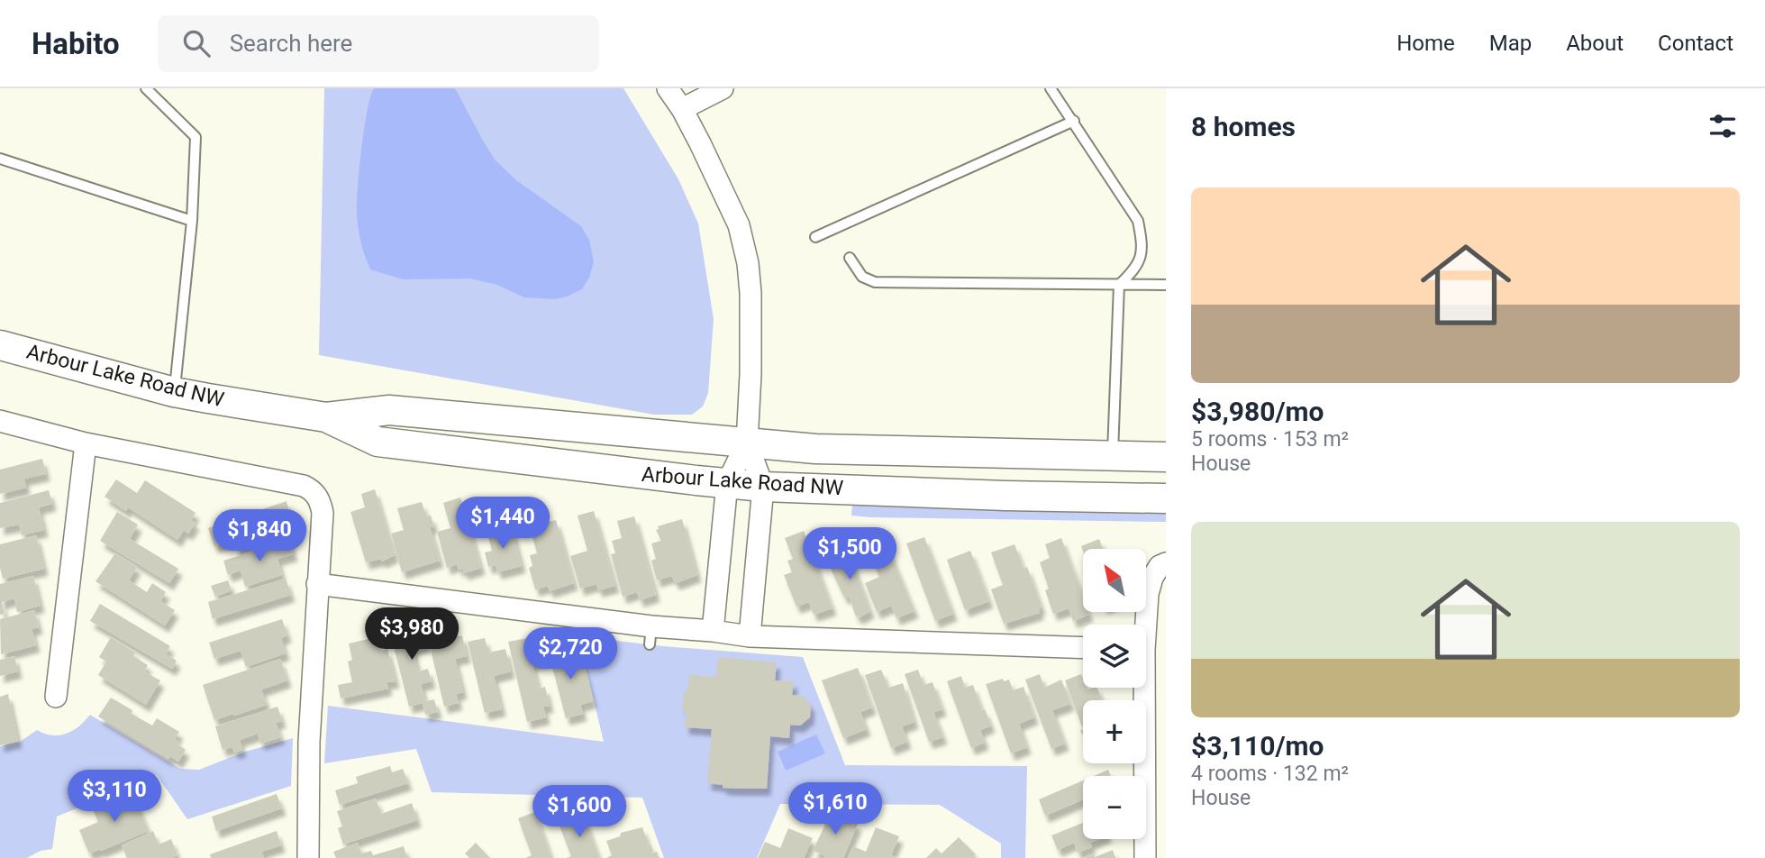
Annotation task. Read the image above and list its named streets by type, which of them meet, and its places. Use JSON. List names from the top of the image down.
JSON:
{
  "streets": {
    "street": ["Arbour Lake Road NW"]
  },
  "north": "top left",
  "page": {
    "header": "Habito",
    "search": "Search here",
    "nav": [
      "Home",
      "Map",
      "About",
      "Contact"
    ],
    "heading": "8 homes",
    "list": [
      {
        "name": "$3,980/mo",
        "note": "5 rooms · 153 m² · House"
      },
      {
        "name": "$3,110/mo",
        "note": "4 rooms · 132 m² · House"
      }
    ],
    "price": [
      "$1,440",
      "$1,840",
      "$1,500",
      "$3,980",
      "$2,720",
      "$3,110",
      "$1,610",
      "$1,600"
    ],
    "map_buttons": ["+", "−"]
  }
}
